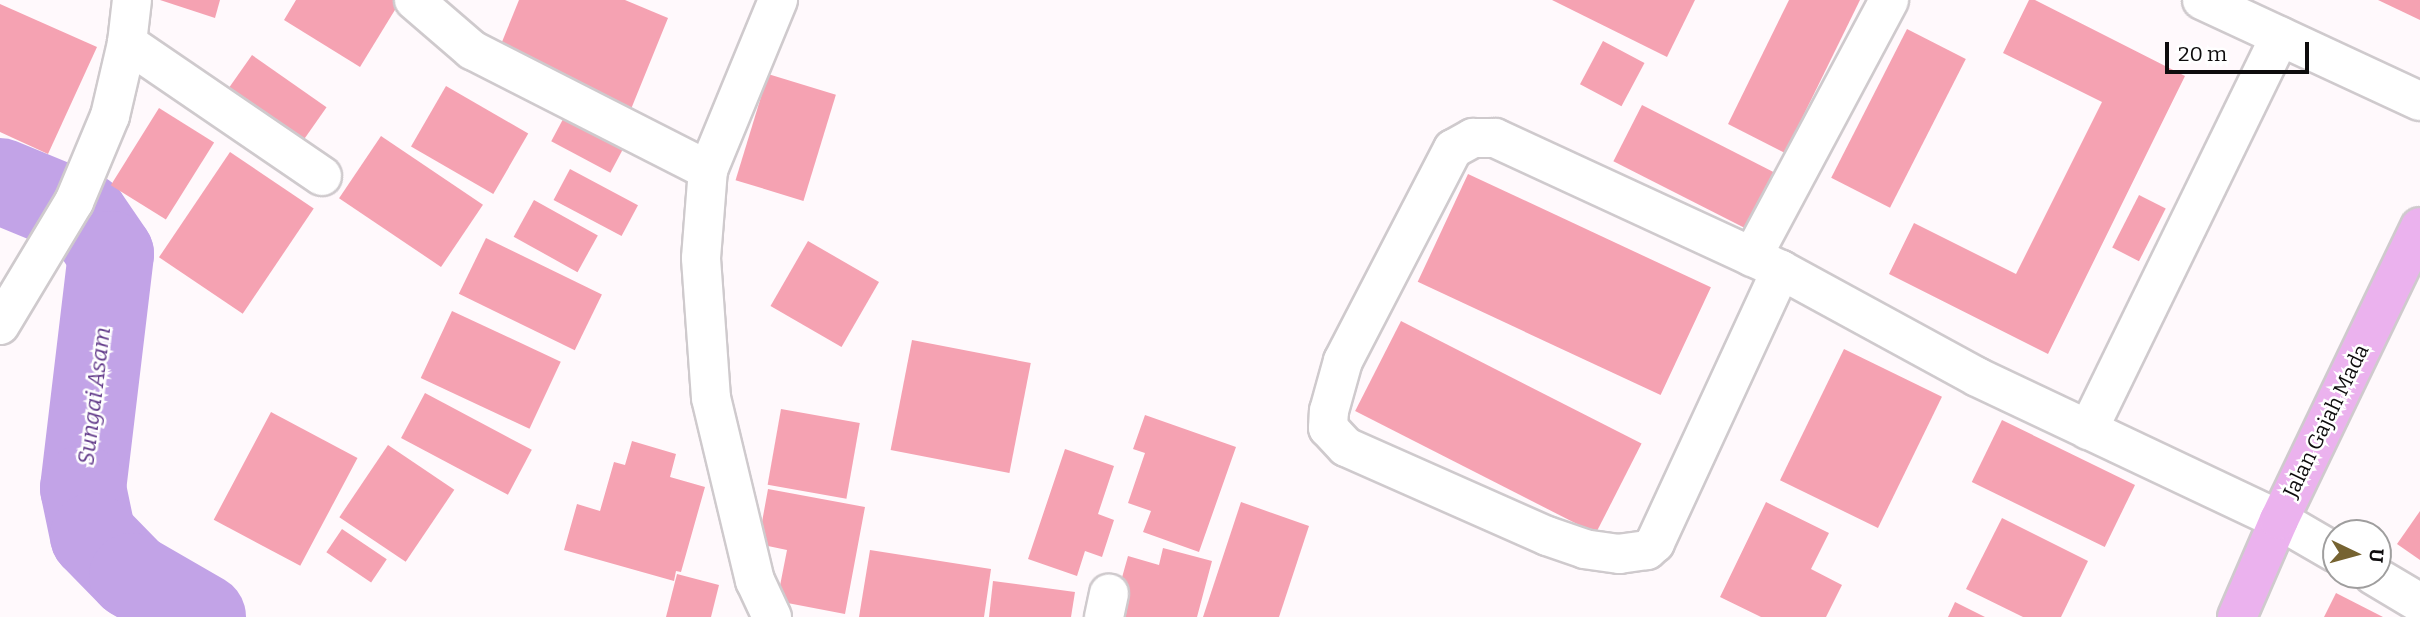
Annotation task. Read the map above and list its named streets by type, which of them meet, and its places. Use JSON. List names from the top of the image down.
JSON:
{
  "streets": {
    "main road": ["Jalan Gajah Mada"]
  },
  "water": ["Sungai Asam"],
  "scale_bar": "20 m",
  "north": "right"
}
